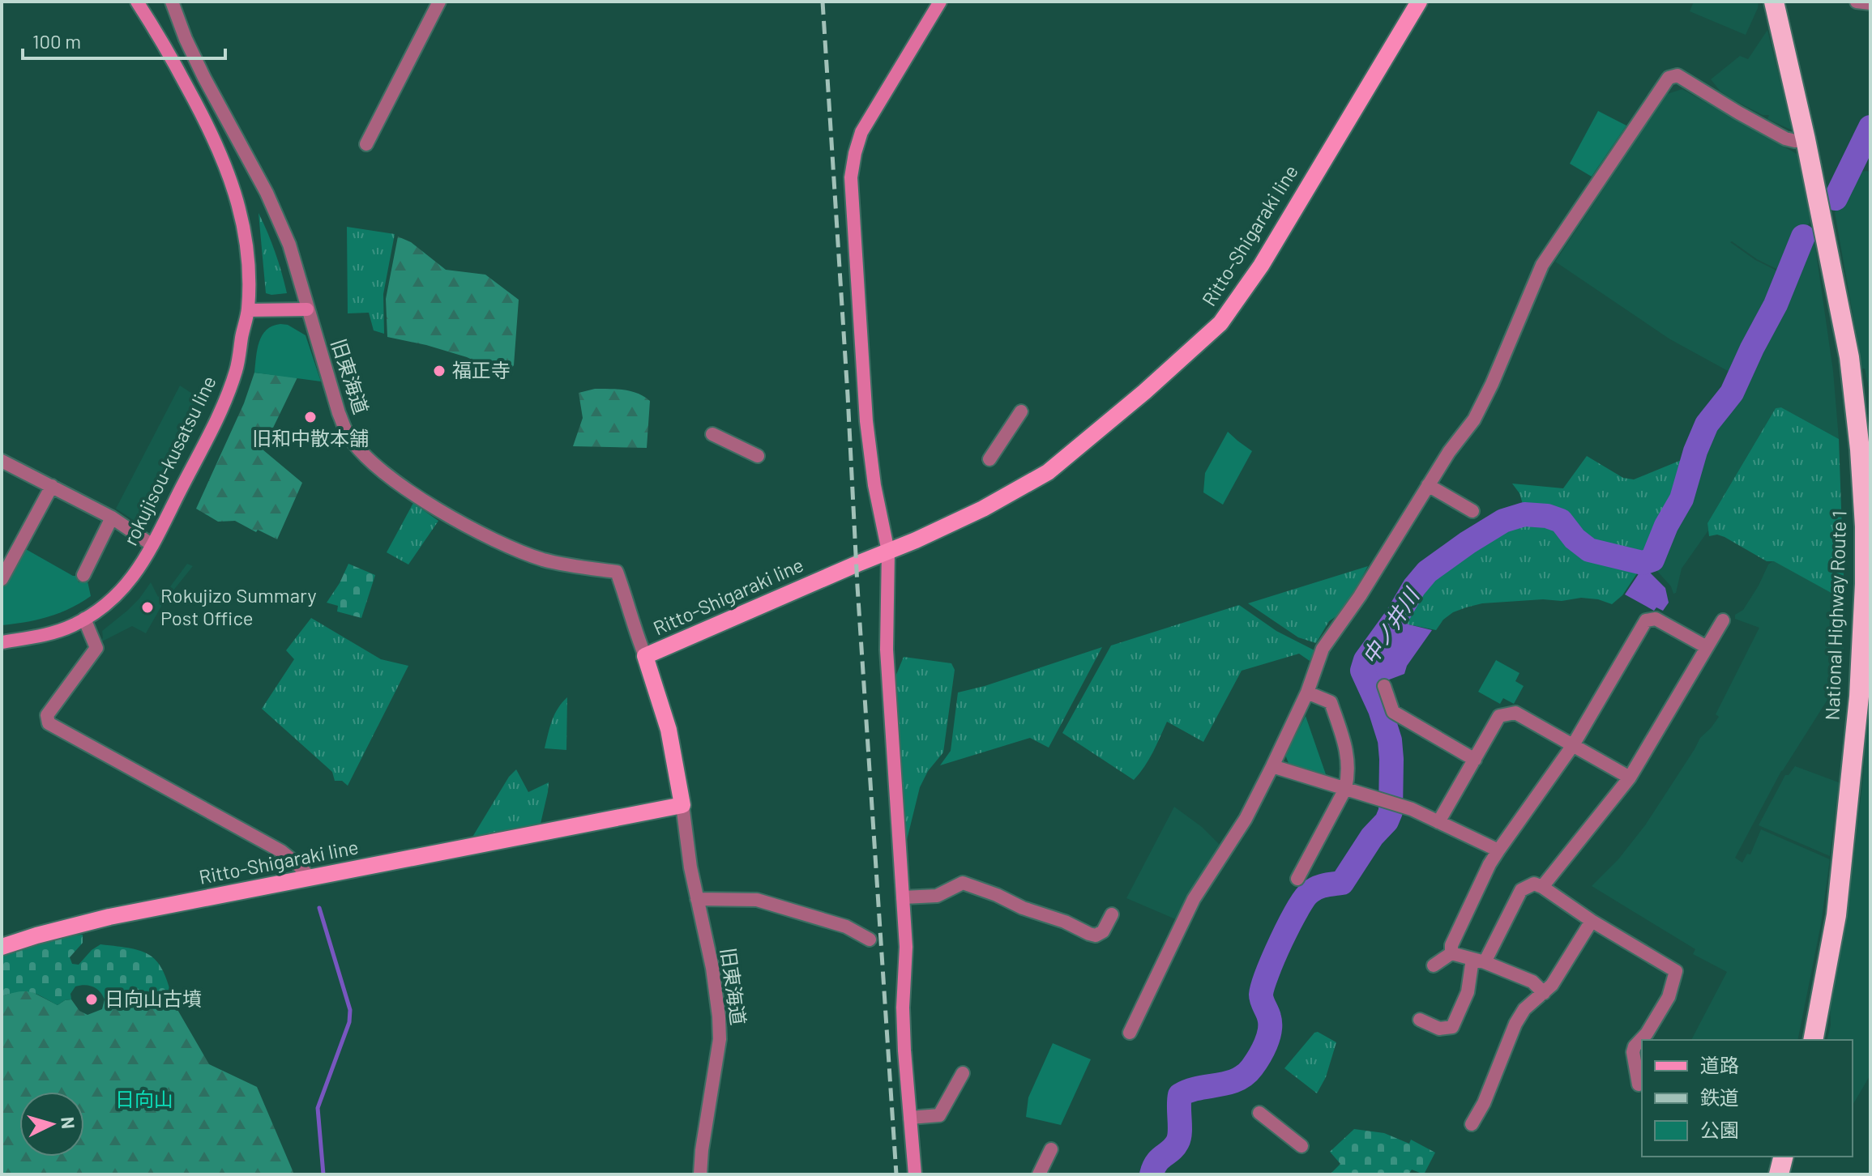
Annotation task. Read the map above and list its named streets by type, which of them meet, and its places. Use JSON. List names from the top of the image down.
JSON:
{
  "streets": {
    "highway": ["National Highway Route 1"],
    "main road": ["Ritto-Shigaraki line"],
    "street": ["旧東海道", "rokujisou-kusatsu line"]
  },
  "crossings": [
    ["Ritto-Shigaraki line", "旧東海道"]
  ],
  "water": ["中ノ井川"],
  "parks": ["日向山"],
  "places": [
    "福正寺",
    "旧和中散本舗",
    "Rokujizo Summary Post Office",
    "日向山古墳"
  ],
  "legend": ["道路", "鉄道", "公園"],
  "scale_bar": "100 m",
  "north": "right"
}
